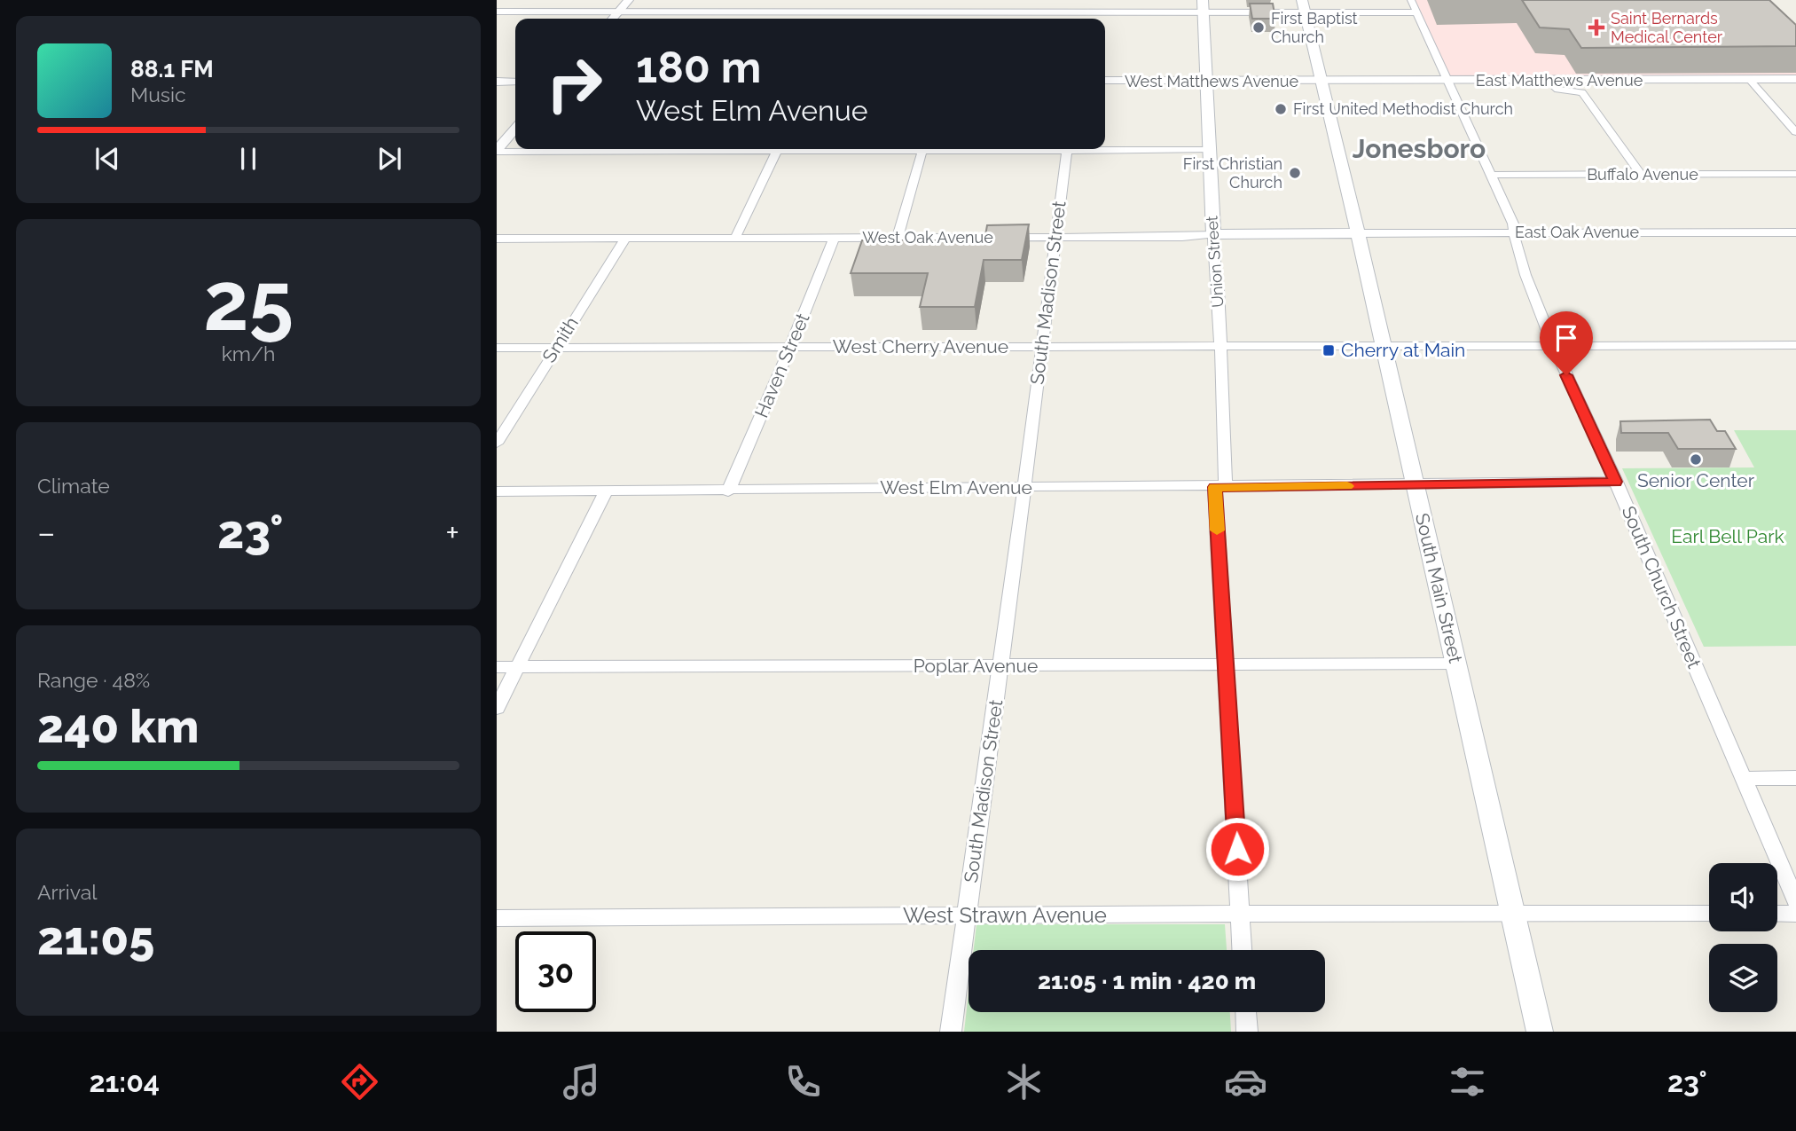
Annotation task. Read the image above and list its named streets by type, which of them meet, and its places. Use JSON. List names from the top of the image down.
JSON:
{
  "streets": {
    "main road": ["West Oak Avenue", "Union Street", "South Main Street"],
    "street": [
      "East Matthews Avenue",
      "West Matthews Avenue",
      "Buffalo Avenue",
      "East Oak Avenue",
      "South Madison Street",
      "Smith",
      "West Cherry Avenue",
      "Haven Street",
      "West Elm Avenue",
      "South Church Street",
      "Poplar Avenue",
      "West Strawn Avenue"
    ]
  },
  "crossings": [
    ["East Matthews Avenue", "West Matthews Avenue"],
    ["East Matthews Avenue", "South Church Street"],
    ["East Matthews Avenue", "South Main Street"],
    ["West Matthews Avenue", "Union Street"],
    ["West Matthews Avenue", "South Main Street"],
    ["Buffalo Avenue", "South Church Street"],
    ["East Oak Avenue", "West Oak Avenue"],
    ["East Oak Avenue", "South Church Street"],
    ["East Oak Avenue", "South Main Street"],
    ["West Oak Avenue", "Union Street"],
    ["West Oak Avenue", "South Madison Street"],
    ["West Oak Avenue", "Smith"],
    ["West Oak Avenue", "Haven Street"],
    ["West Oak Avenue", "South Main Street"],
    ["Union Street", "West Cherry Avenue"],
    ["Union Street", "West Elm Avenue"],
    ["Union Street", "Poplar Avenue"],
    ["Union Street", "West Strawn Avenue"],
    ["South Madison Street", "West Cherry Avenue"],
    ["South Madison Street", "West Elm Avenue"],
    ["South Madison Street", "Poplar Avenue"],
    ["South Madison Street", "West Strawn Avenue"],
    ["Smith", "West Cherry Avenue"],
    ["West Cherry Avenue", "Haven Street"],
    ["West Cherry Avenue", "South Church Street"],
    ["West Cherry Avenue", "South Main Street"],
    ["Haven Street", "West Elm Avenue"],
    ["West Elm Avenue", "South Church Street"],
    ["West Elm Avenue", "South Main Street"],
    ["South Main Street", "Poplar Avenue"],
    ["South Main Street", "West Strawn Avenue"]
  ],
  "districts": ["Jonesboro"],
  "parks": ["Earl Bell Park"],
  "places": {
    "other": [
      "First Baptist Church",
      "First United Methodist Church",
      "First Christian Church",
      "Senior Center"
    ],
    "health": ["Saint Bernards Medical Center"],
    "transit": ["Cherry at Main"]
  },
  "page": {
    "turn": ["180 m", "West Elm Avenue"],
    "song": ["88.1 FM", "Music"],
    "tile": [
      ["25", "km/h"],
      "Climate",
      ["Range · 48%", "240 km"],
      ["Arrival", "21:05"]
    ],
    "heat": ["−", "23°", "+"],
    "limit": "30",
    "trip": "21:05 · 1 min · 420 m",
    "tabs": ["21:04", "23°"]
  }
}
